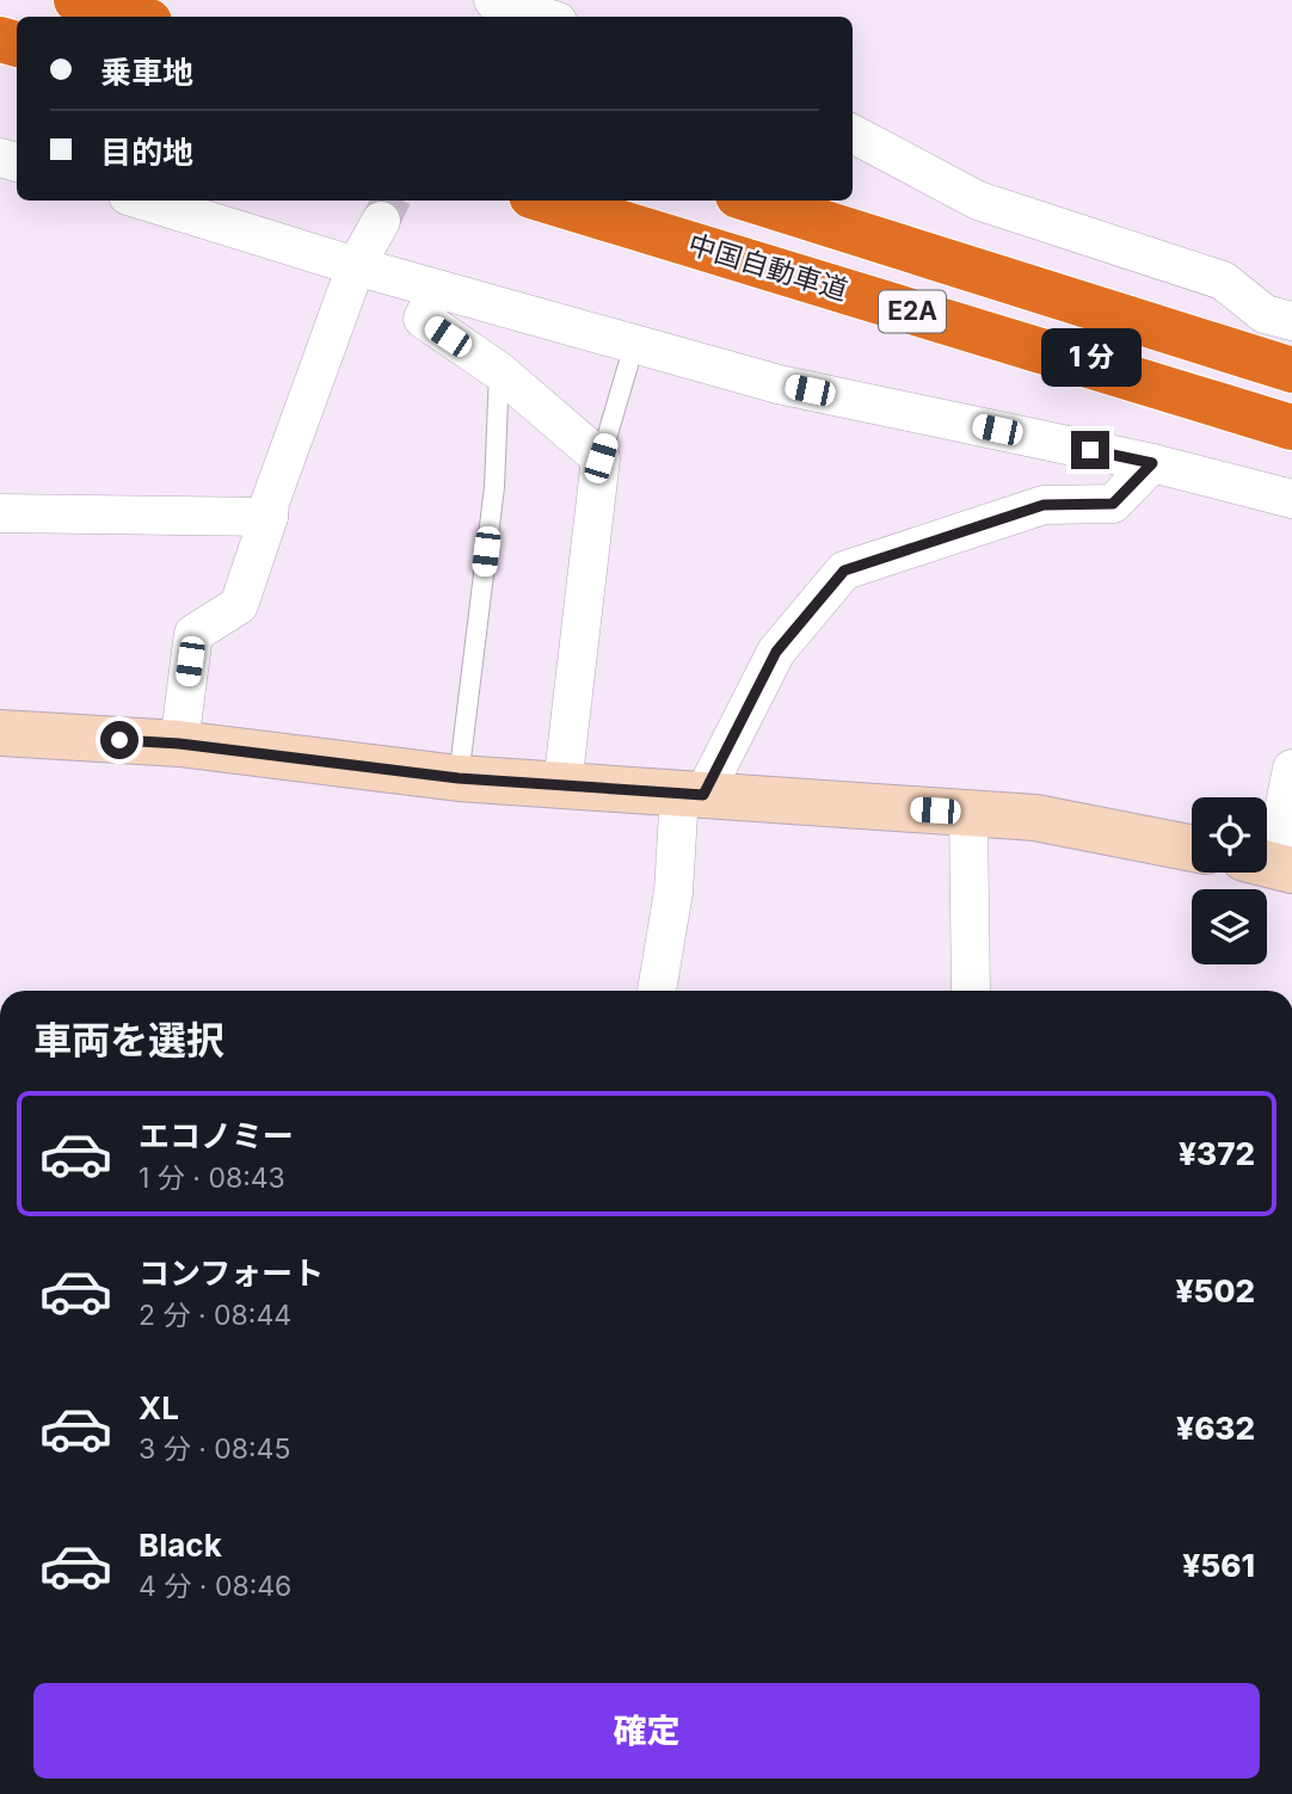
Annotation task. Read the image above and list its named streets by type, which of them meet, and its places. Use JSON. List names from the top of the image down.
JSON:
{
  "streets": {
    "highway": ["中国自動車道", "E2A"]
  },
  "page": {
    "banner": ["乗車地", "目的地"],
    "bubble": "1 分",
    "heading": "車両を選択",
    "list": [
      {
        "name": "エコノミー",
        "note": "1 分 · 08:43",
        "value": "¥372"
      },
      {
        "name": "コンフォート",
        "note": "2 分 · 08:44",
        "value": "¥502"
      },
      {
        "name": "XL",
        "note": "3 分 · 08:45",
        "value": "¥632"
      },
      {
        "name": "Black",
        "note": "4 分 · 08:46",
        "value": "¥561"
      }
    ],
    "buttons": "確定"
  }
}
